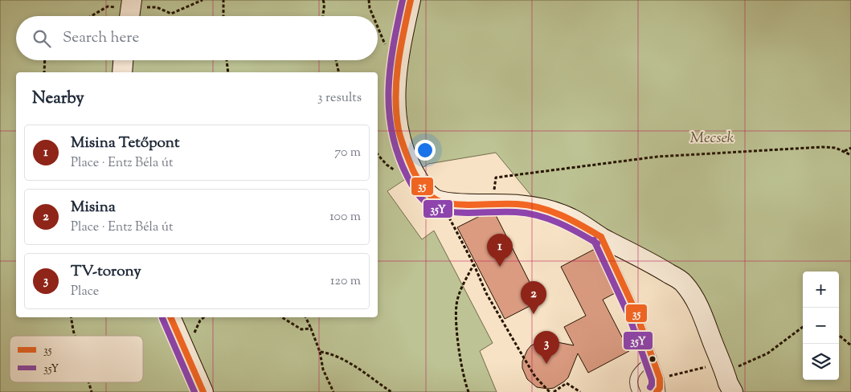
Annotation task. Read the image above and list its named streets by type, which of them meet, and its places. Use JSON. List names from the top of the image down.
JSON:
{
  "parks": ["Mecsek"],
  "lines": ["transit line 35", "transit line 35Y"],
  "legend": ["35", "35Y"],
  "page": {
    "search": "Search here",
    "heading": ["Nearby", "3 results"],
    "list": [
      {
        "mark": "1",
        "name": "Misina Tetőpont",
        "note": "Place · Entz Béla út",
        "value": "70 m"
      },
      {
        "mark": "2",
        "name": "Misina",
        "note": "Place · Entz Béla út",
        "value": "100 m"
      },
      {
        "mark": "3",
        "name": "TV-torony",
        "note": "Place",
        "value": "120 m"
      }
    ],
    "pins": ["1", "2", "3"],
    "map_buttons": ["+", "−"]
  }
}
